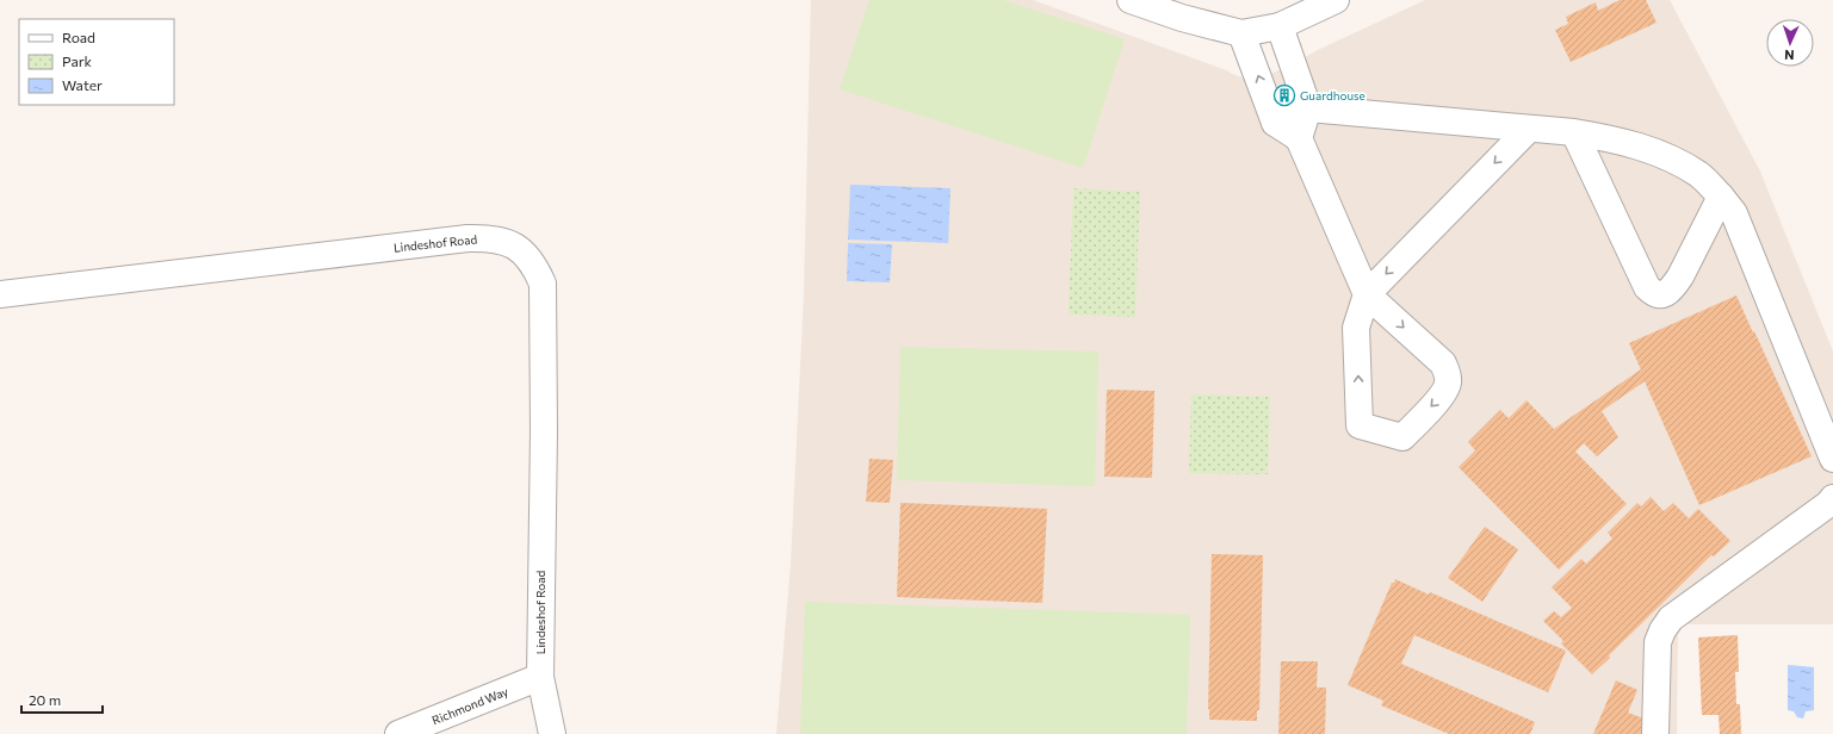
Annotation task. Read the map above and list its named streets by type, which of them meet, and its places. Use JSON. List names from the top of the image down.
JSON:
{
  "streets": {
    "street": ["Lindeshof Road", "Richmond Way"]
  },
  "crossings": [
    ["Lindeshof Road", "Richmond Way"]
  ],
  "places": {
    "building": ["Guardhouse"]
  },
  "legend": ["Road", "Park", "Water"],
  "scale_bar": "20 m",
  "north": "bottom"
}
